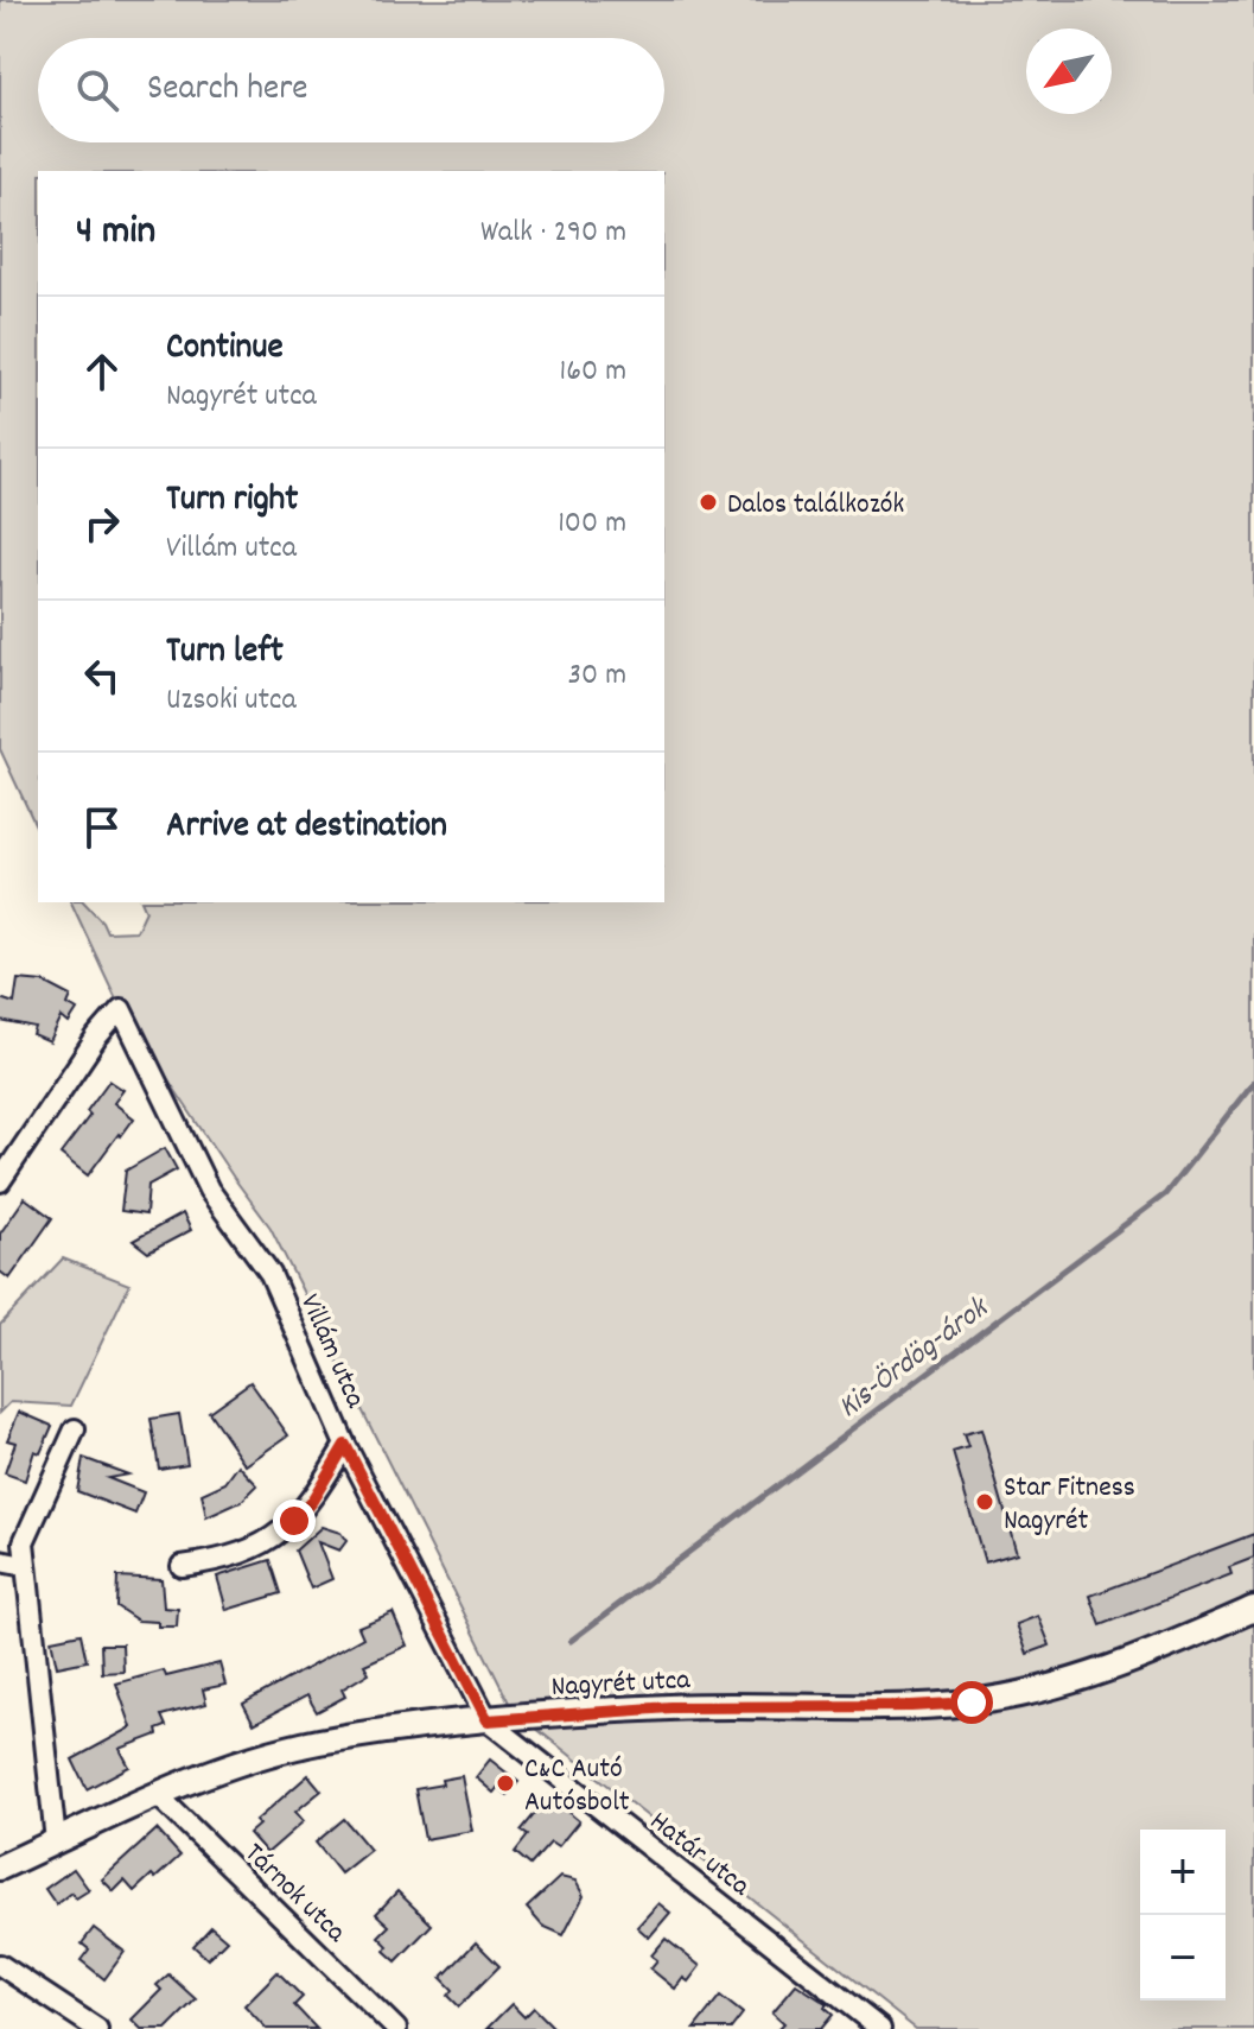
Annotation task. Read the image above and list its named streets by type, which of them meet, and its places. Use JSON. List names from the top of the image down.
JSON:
{
  "streets": {
    "street": [
      "Villám utca",
      "Nagyrét utca",
      "Határ utca",
      "Tárnok utca"
    ]
  },
  "crossings": [
    ["Villám utca", "Nagyrét utca"],
    ["Villám utca", "Határ utca"],
    ["Nagyrét utca", "Határ utca"],
    ["Nagyrét utca", "Tárnok utca"]
  ],
  "water": ["Kis-Ördög-árok"],
  "places": ["Dalos találkozók", "Star Fitness Nagyrét", "C&C Autó Autósbolt"],
  "north": "bottom left",
  "page": {
    "search": "Search here",
    "heading": ["4 min", "Walk · 290 m"],
    "list": [
      ["Continue", "Nagyrét utca", "160 m"],
      ["Turn right", "Villám utca", "100 m"],
      ["Turn left", "Uzsoki utca", "30 m"],
      "Arrive at destination"
    ],
    "map_buttons": ["+", "−"]
  }
}
